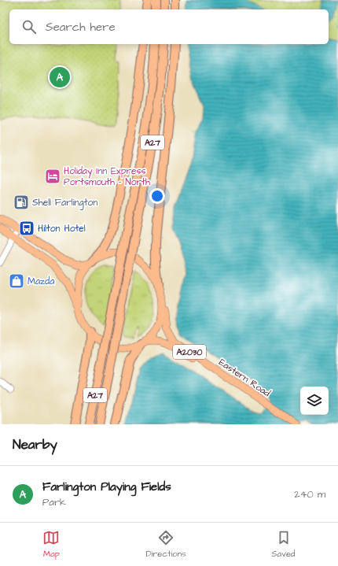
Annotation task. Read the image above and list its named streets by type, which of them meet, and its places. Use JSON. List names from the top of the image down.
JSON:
{
  "streets": {
    "highway": ["A27"],
    "main road": ["A2030", "Eastern Road"]
  },
  "places": {
    "hotel": ["Holiday Inn Express Portsmouth - North"],
    "fuel station": ["Shell Farlington"],
    "bus stop": ["Hilton Hotel"],
    "shop": ["Mazda"]
  },
  "page": {
    "search": "Search here",
    "pins": "A",
    "heading": "Nearby",
    "list": [
      {
        "mark": "A",
        "name": "Farlington Playing Fields",
        "note": "Park",
        "value": "240 m"
      }
    ],
    "nav": ["Map", "Directions", "Saved"]
  }
}
